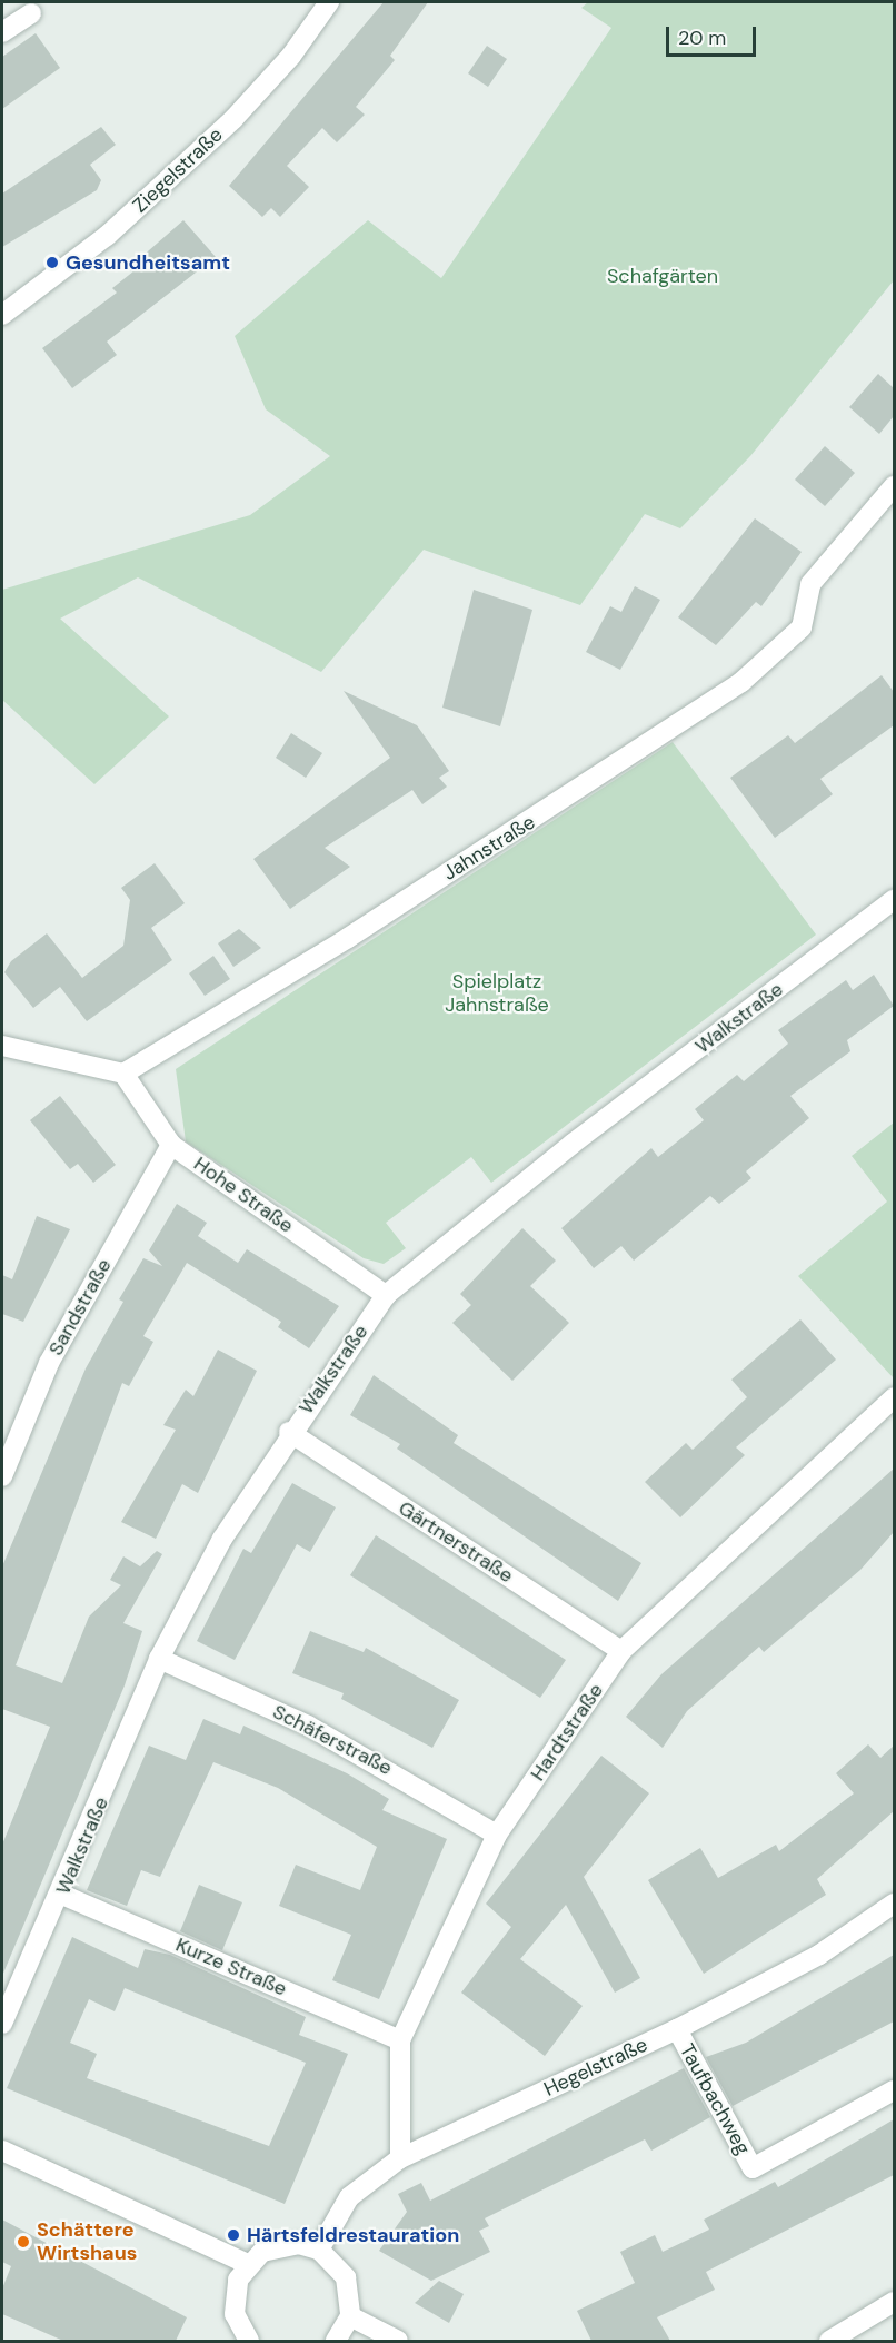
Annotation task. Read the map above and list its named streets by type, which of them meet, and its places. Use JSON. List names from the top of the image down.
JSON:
{
  "streets": {
    "street": [
      "Ziegelstraße",
      "Jahnstraße",
      "Walkstraße",
      "Hohe Straße",
      "Sandstraße",
      "Gärtnerstraße",
      "Hardtstraße",
      "Schäferstraße",
      "Kurze Straße",
      "Hegelstraße",
      "Taufbachweg"
    ]
  },
  "crossings": [
    ["Jahnstraße", "Hohe Straße"],
    ["Walkstraße", "Hohe Straße"],
    ["Walkstraße", "Gärtnerstraße"],
    ["Walkstraße", "Schäferstraße"],
    ["Walkstraße", "Kurze Straße"],
    ["Hohe Straße", "Sandstraße"],
    ["Gärtnerstraße", "Hardtstraße"],
    ["Hardtstraße", "Schäferstraße"],
    ["Hardtstraße", "Kurze Straße"],
    ["Hardtstraße", "Hegelstraße"],
    ["Hegelstraße", "Taufbachweg"]
  ],
  "parks": ["Schafgärten", "Spielplatz Jahnstraße"],
  "places": ["Gesundheitsamt", "Härtsfeldrestauration", "Schättere Wirtshaus"],
  "scale_bar": "20 m"
}
